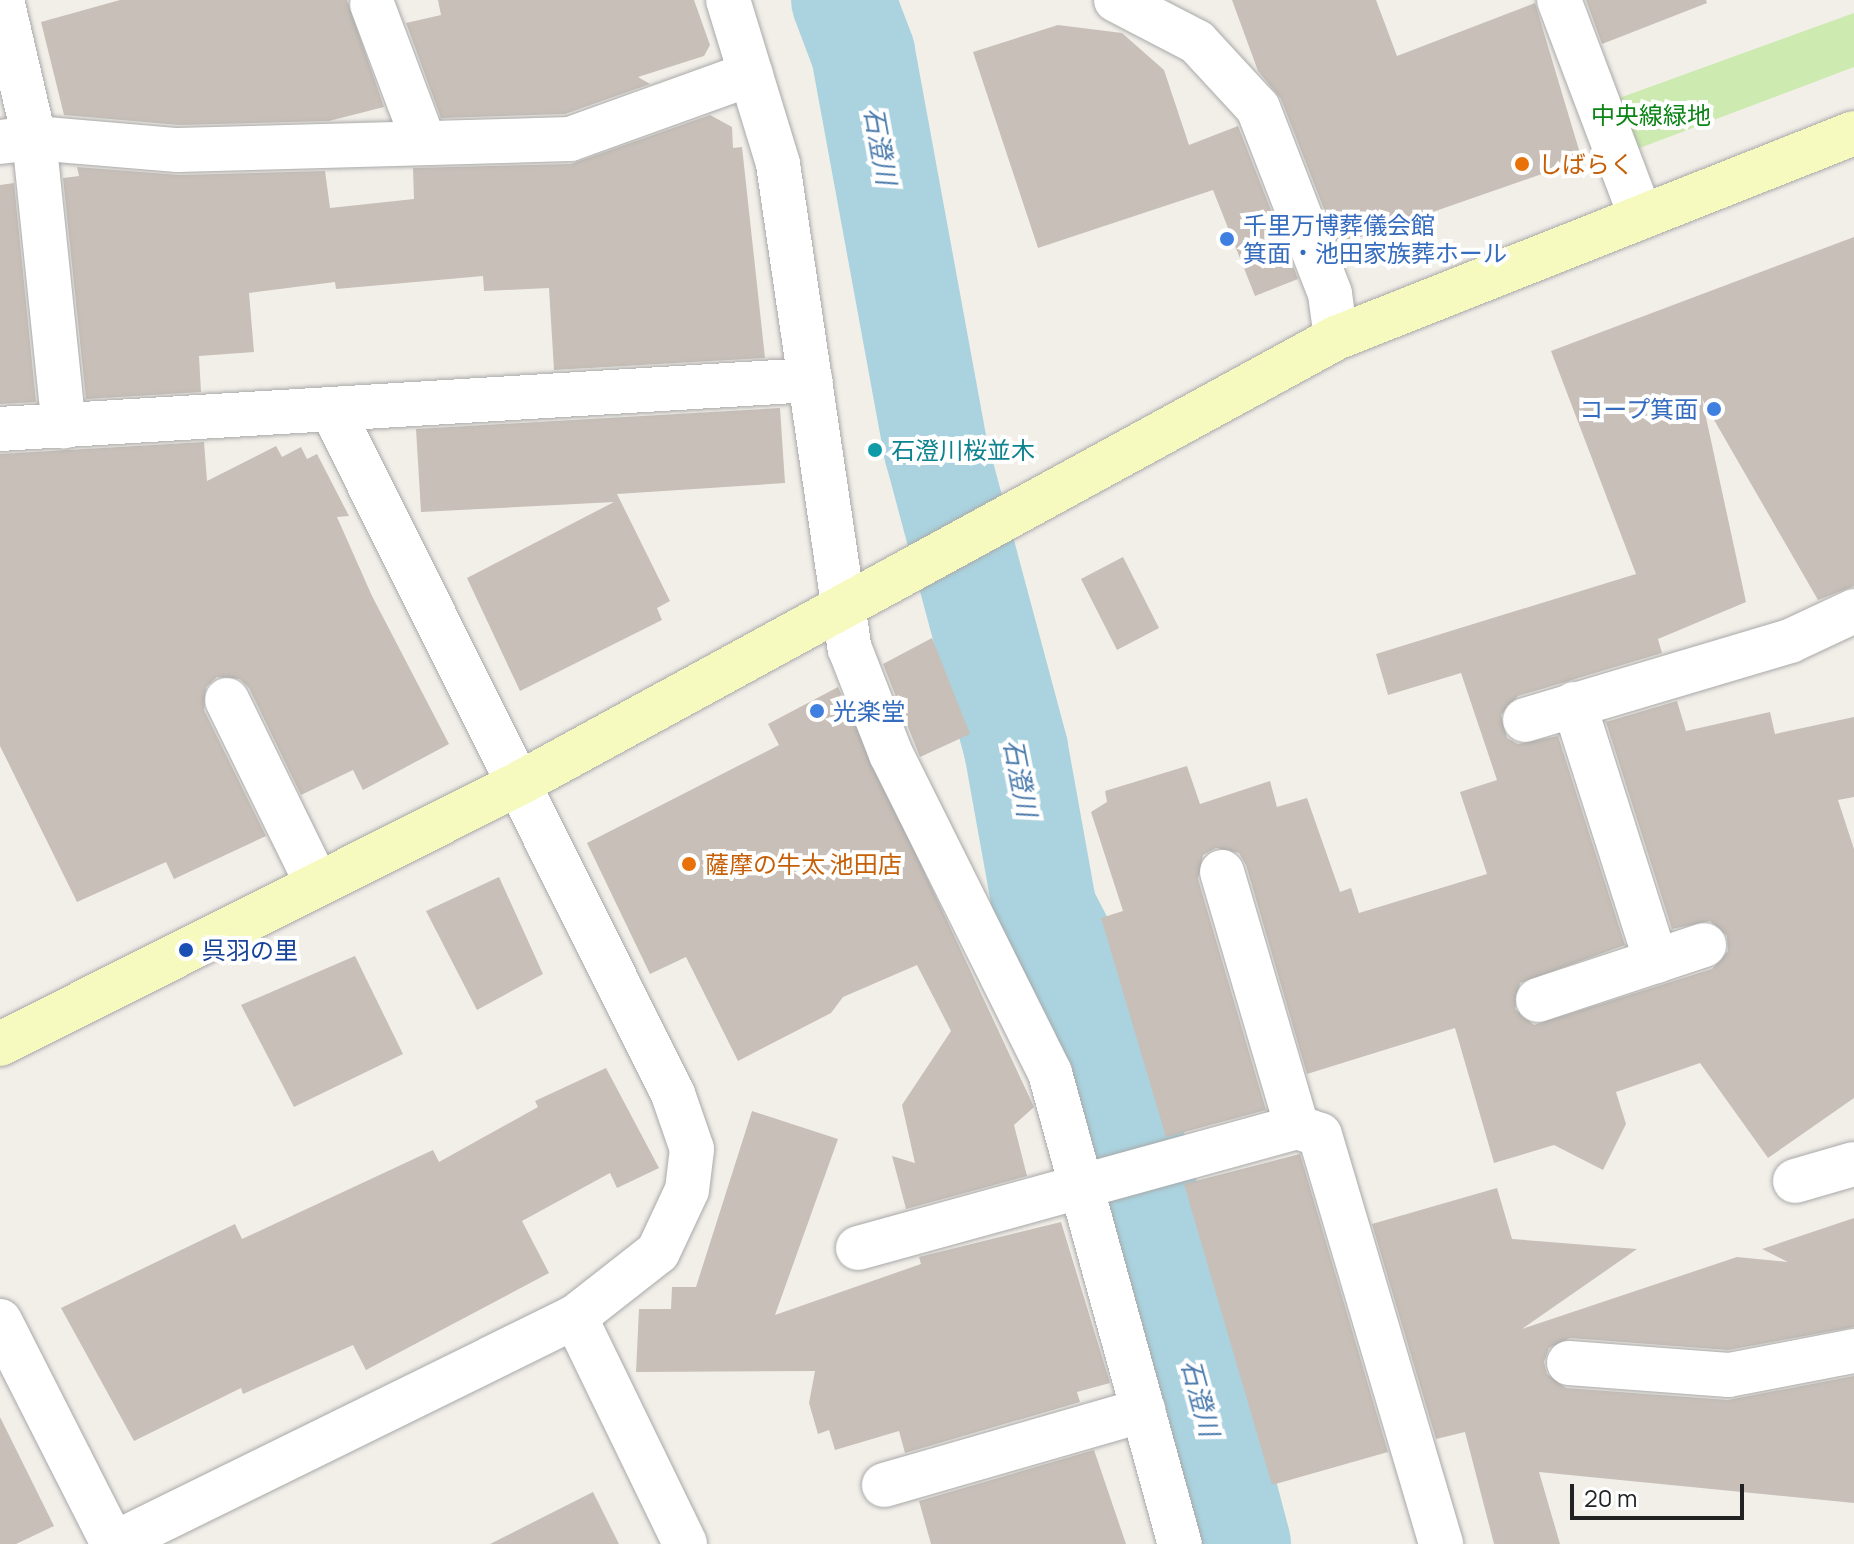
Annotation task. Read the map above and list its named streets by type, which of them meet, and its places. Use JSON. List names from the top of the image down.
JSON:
{
  "water": ["石澄川"],
  "parks": ["中央線緑地"],
  "places": [
    "しばらく",
    "千里万博葬儀会館 箕面・池田家族葬ホール",
    "コープ箕面",
    "石澄川桜並木",
    "光楽堂",
    "薩摩の牛太 池田店",
    "呉羽の里"
  ],
  "scale_bar": "20 m"
}
